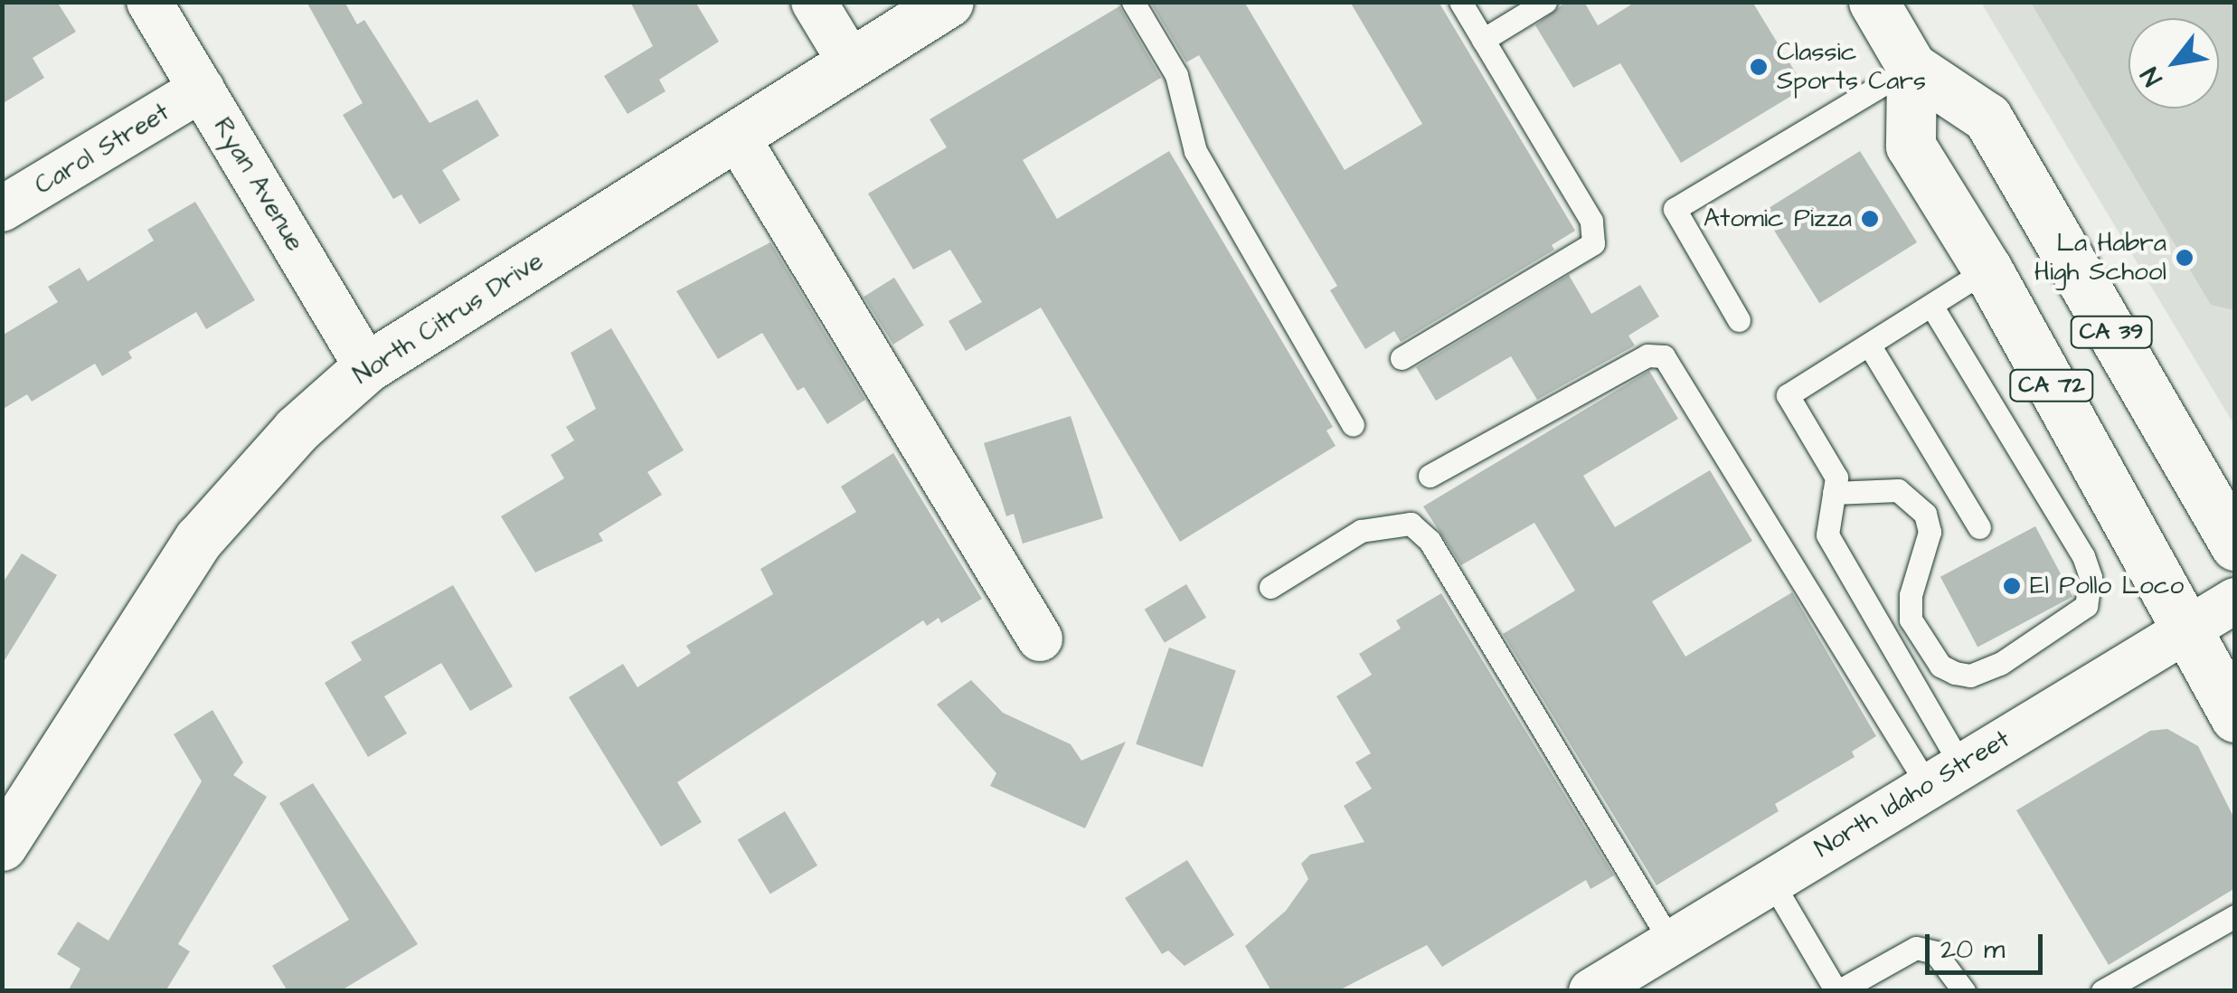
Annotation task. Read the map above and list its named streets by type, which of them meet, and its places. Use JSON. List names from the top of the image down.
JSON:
{
  "streets": {
    "main road": ["North Citrus Drive", "CA 39", "CA 72"],
    "street": ["Carol Street", "Ryan Avenue", "North Idaho Street"]
  },
  "crossings": [
    ["Carol Street", "Ryan Avenue"],
    ["Ryan Avenue", "North Citrus Drive"],
    ["CA 39", "CA 72"],
    ["CA 72", "North Idaho Street"]
  ],
  "places": [
    "Classic Sports Cars",
    "Atomic Pizza",
    "La Habra High School",
    "El Pollo Loco"
  ],
  "scale_bar": "20 m",
  "north": "bottom left"
}
